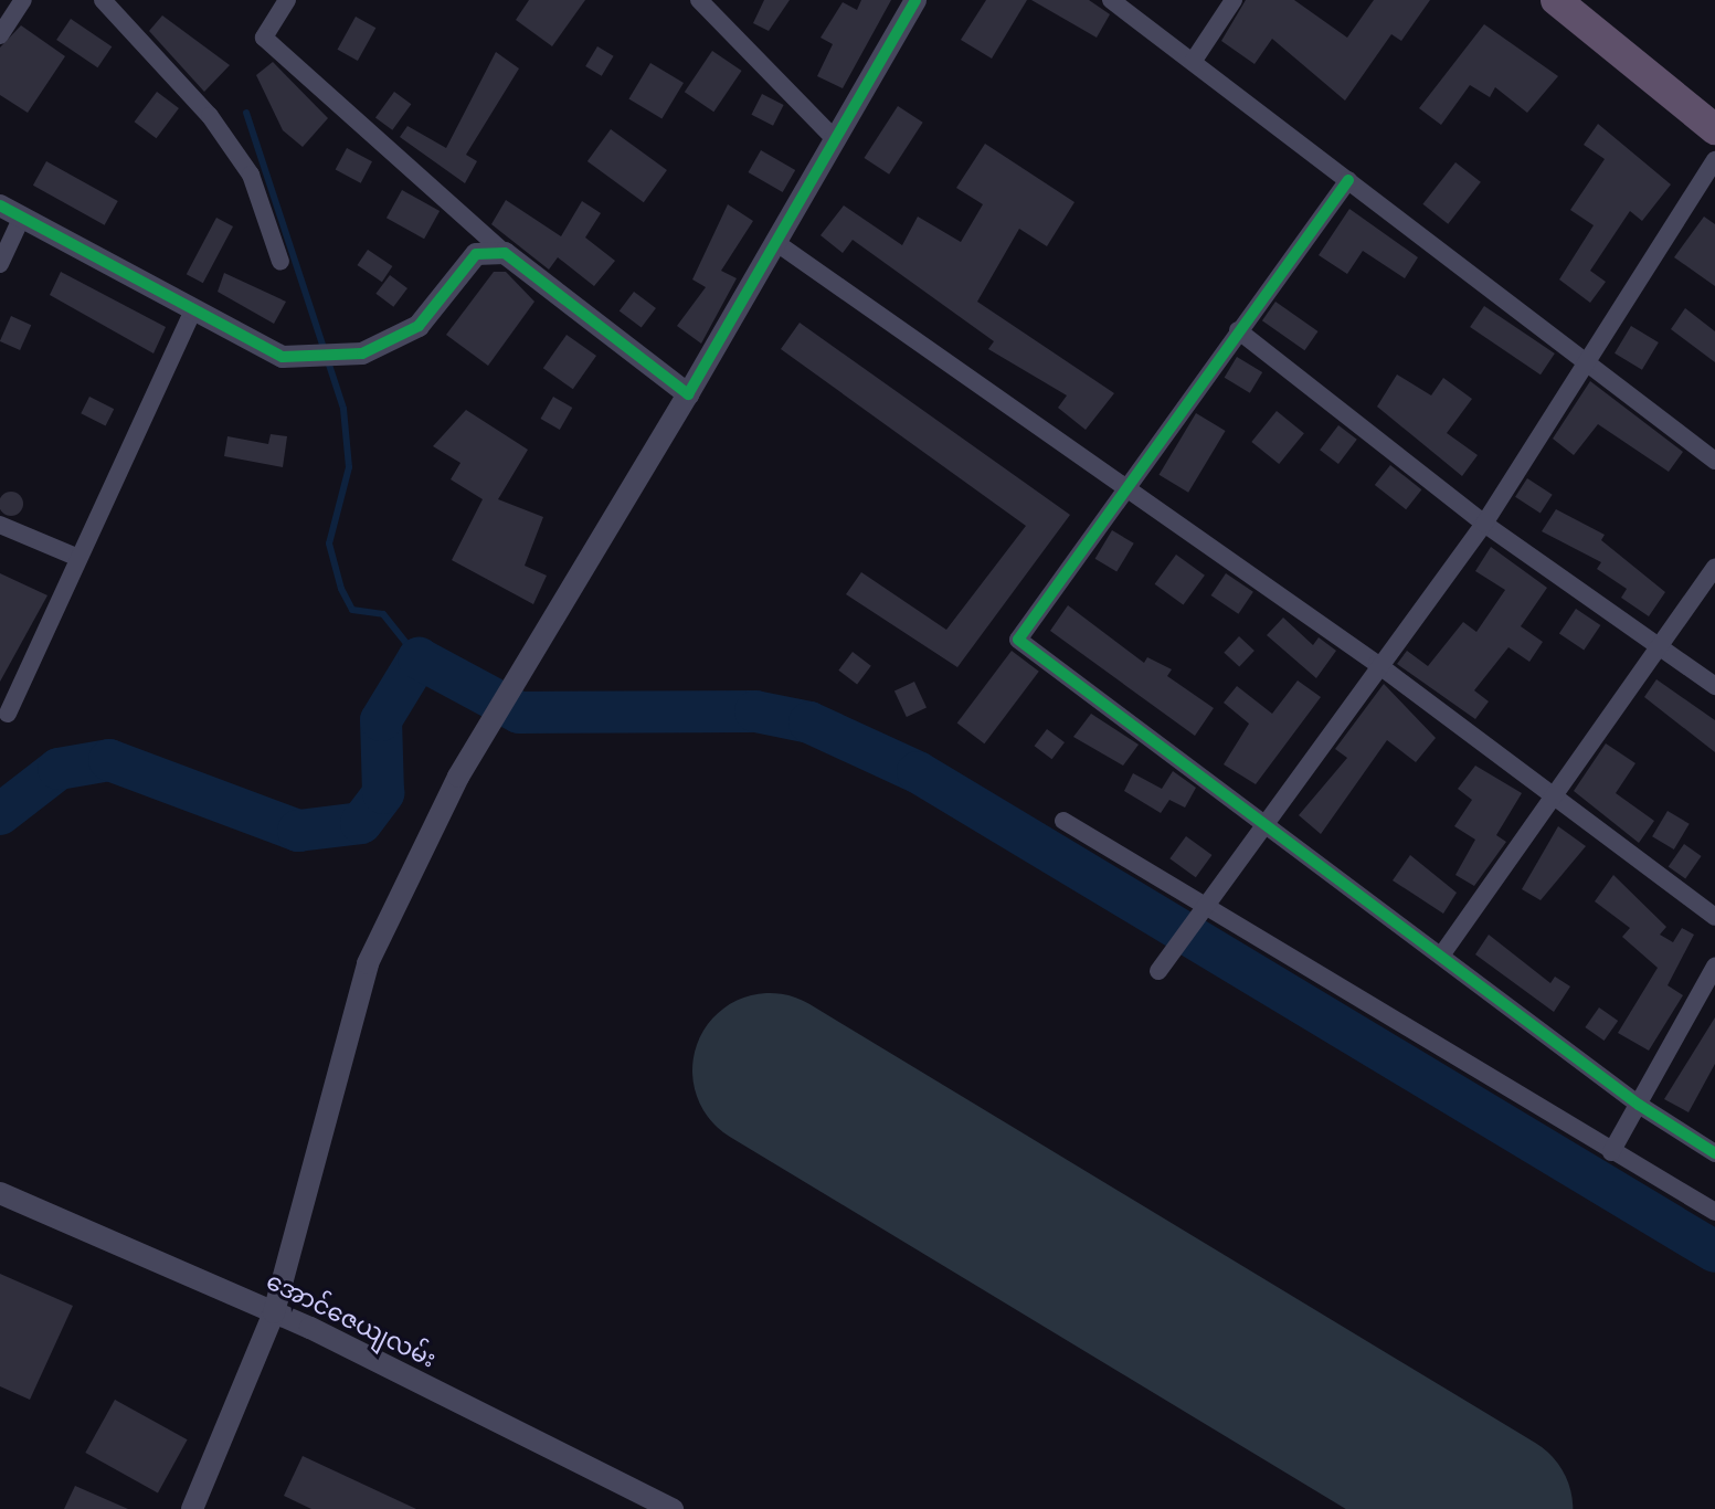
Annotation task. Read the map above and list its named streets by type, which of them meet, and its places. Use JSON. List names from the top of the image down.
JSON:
{
  "streets": {
    "street": ["အောင်ဇေယျလမ်း"]
  }
}
